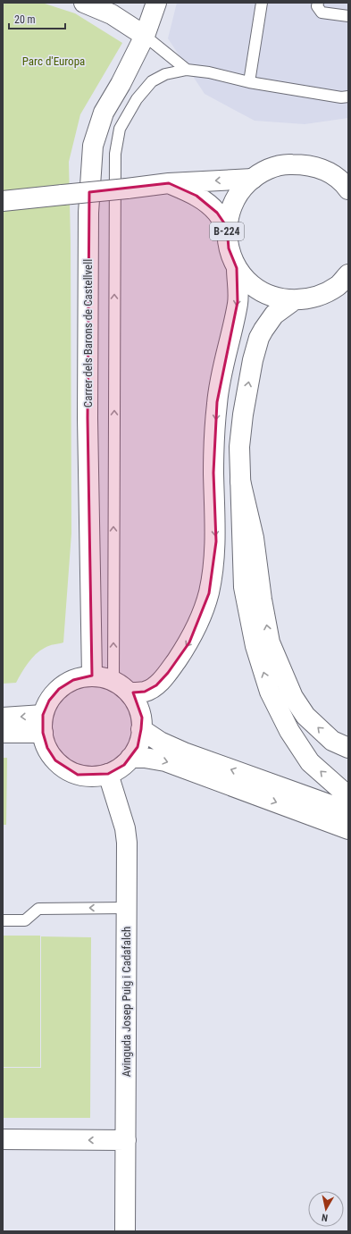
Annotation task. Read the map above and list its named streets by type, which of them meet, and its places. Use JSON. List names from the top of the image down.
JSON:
{
  "streets": {
    "main road": ["B-224", "Carrer dels Barons de Castellvell", "Avinguda Josep Puig i Cadafalch"]
  },
  "crossings": [
    ["Carrer dels Barons de Castellvell", "Avinguda Josep Puig i Cadafalch"]
  ],
  "parks": ["Parc d'Europa"],
  "scale_bar": "20 m",
  "north": "bottom"
}
